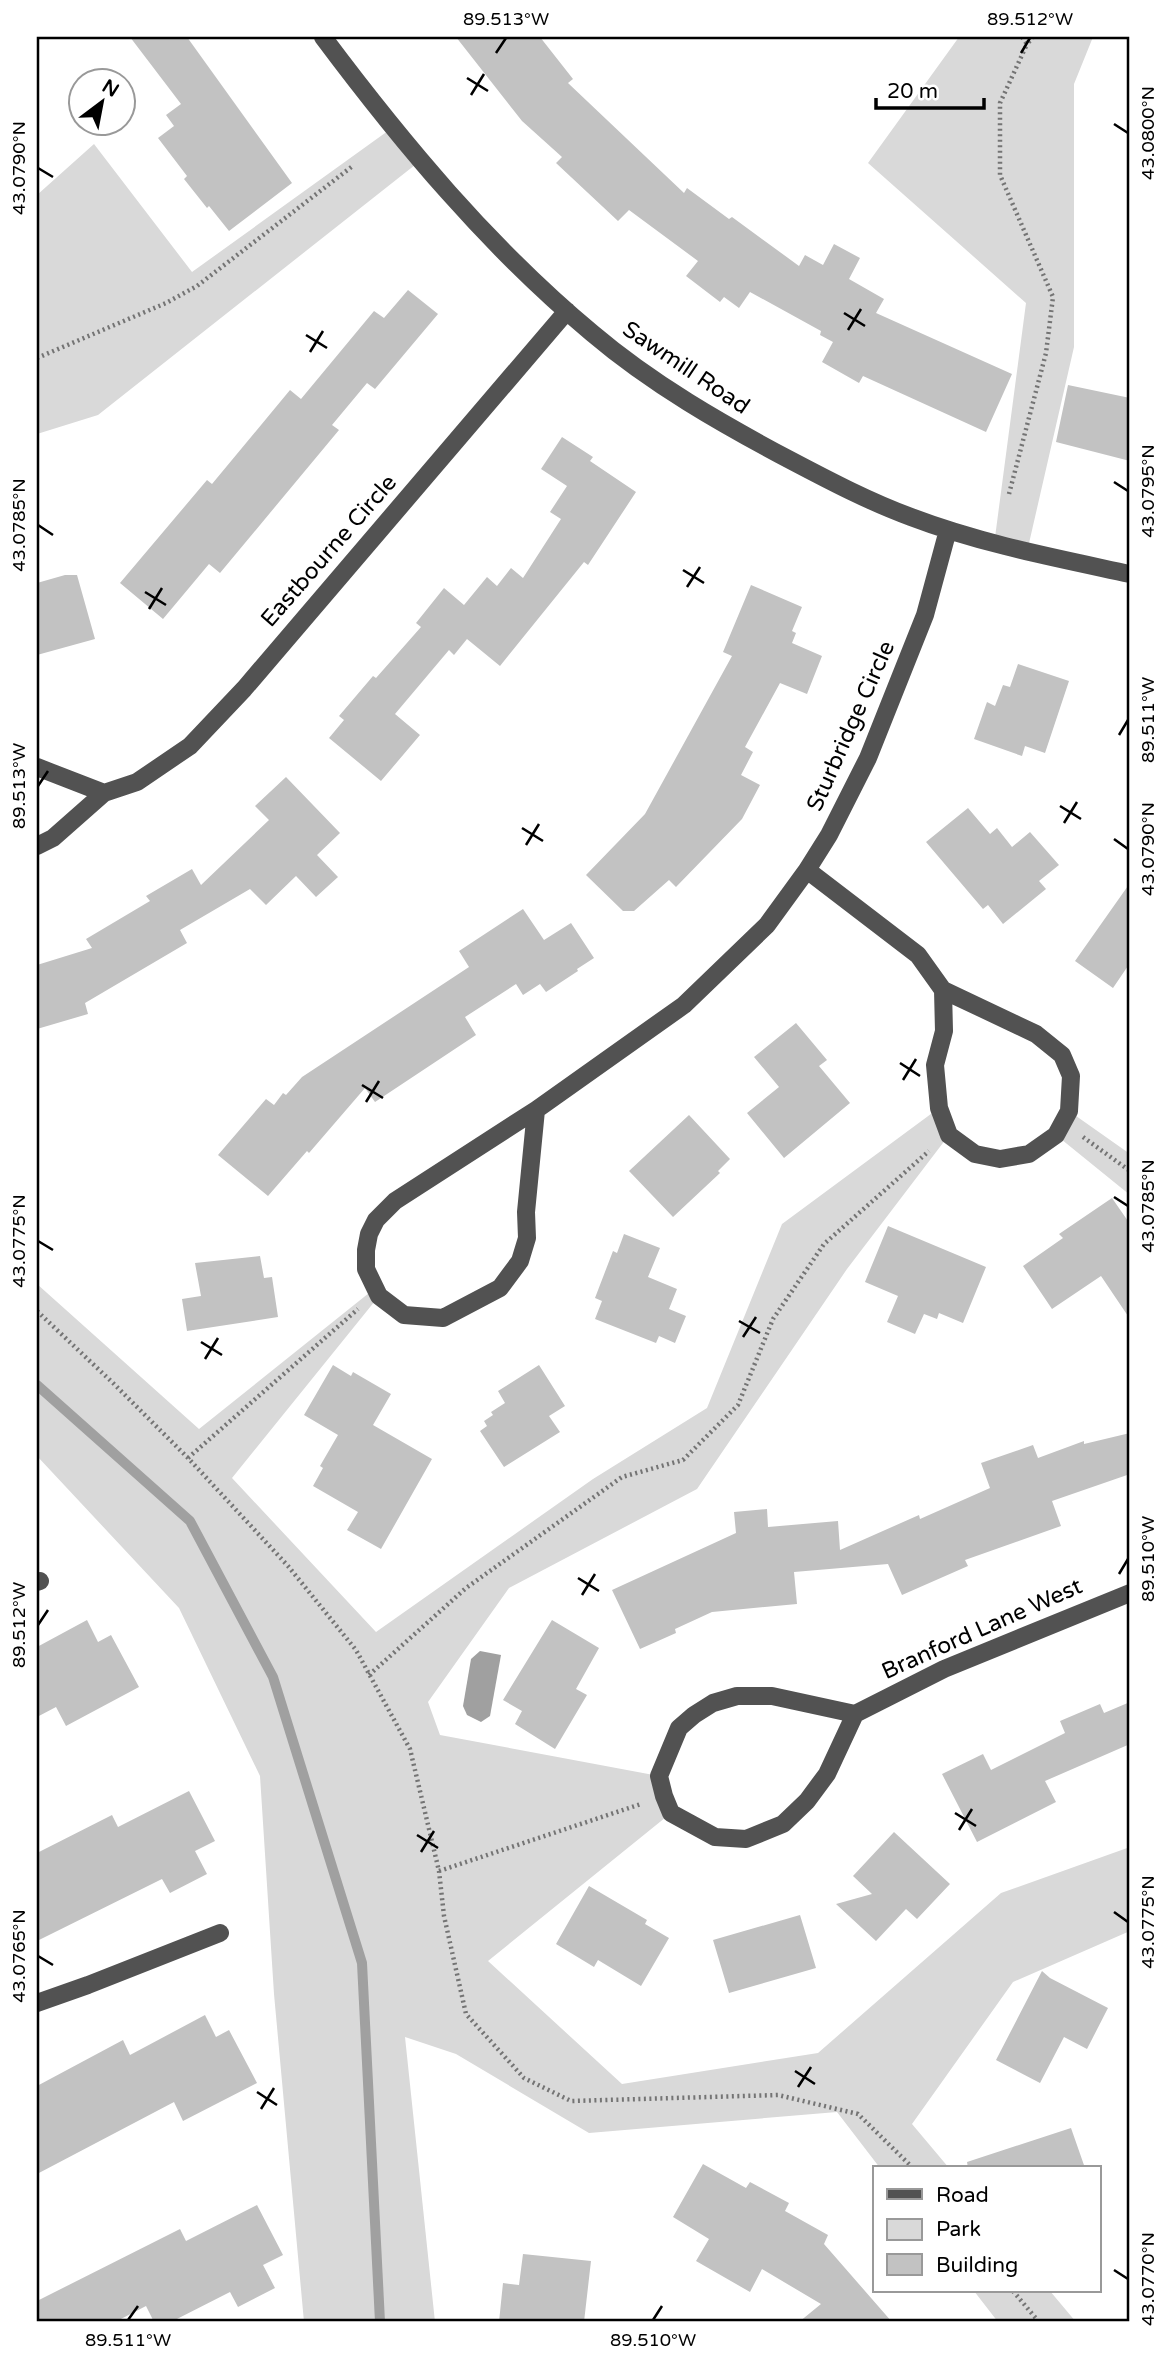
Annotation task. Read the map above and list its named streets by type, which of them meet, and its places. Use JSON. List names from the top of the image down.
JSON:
{
  "streets": {
    "street": [
      "Sawmill Road",
      "Eastbourne Circle",
      "Sturbridge Circle",
      "Branford Lane West"
    ]
  },
  "crossings": [
    ["Sawmill Road", "Eastbourne Circle"],
    ["Sawmill Road", "Sturbridge Circle"]
  ],
  "legend": ["Road", "Park", "Building"],
  "scale_bar": "20 m",
  "north": "top right",
  "coordinates": [
    "89.513°W",
    "89.512°W",
    "43.0800°N",
    "43.0790°N",
    "43.0795°N",
    "43.0785°N",
    "89.511°W",
    "43.0775°N",
    "89.510°W",
    "43.0765°N",
    "43.0770°N"
  ]
}
